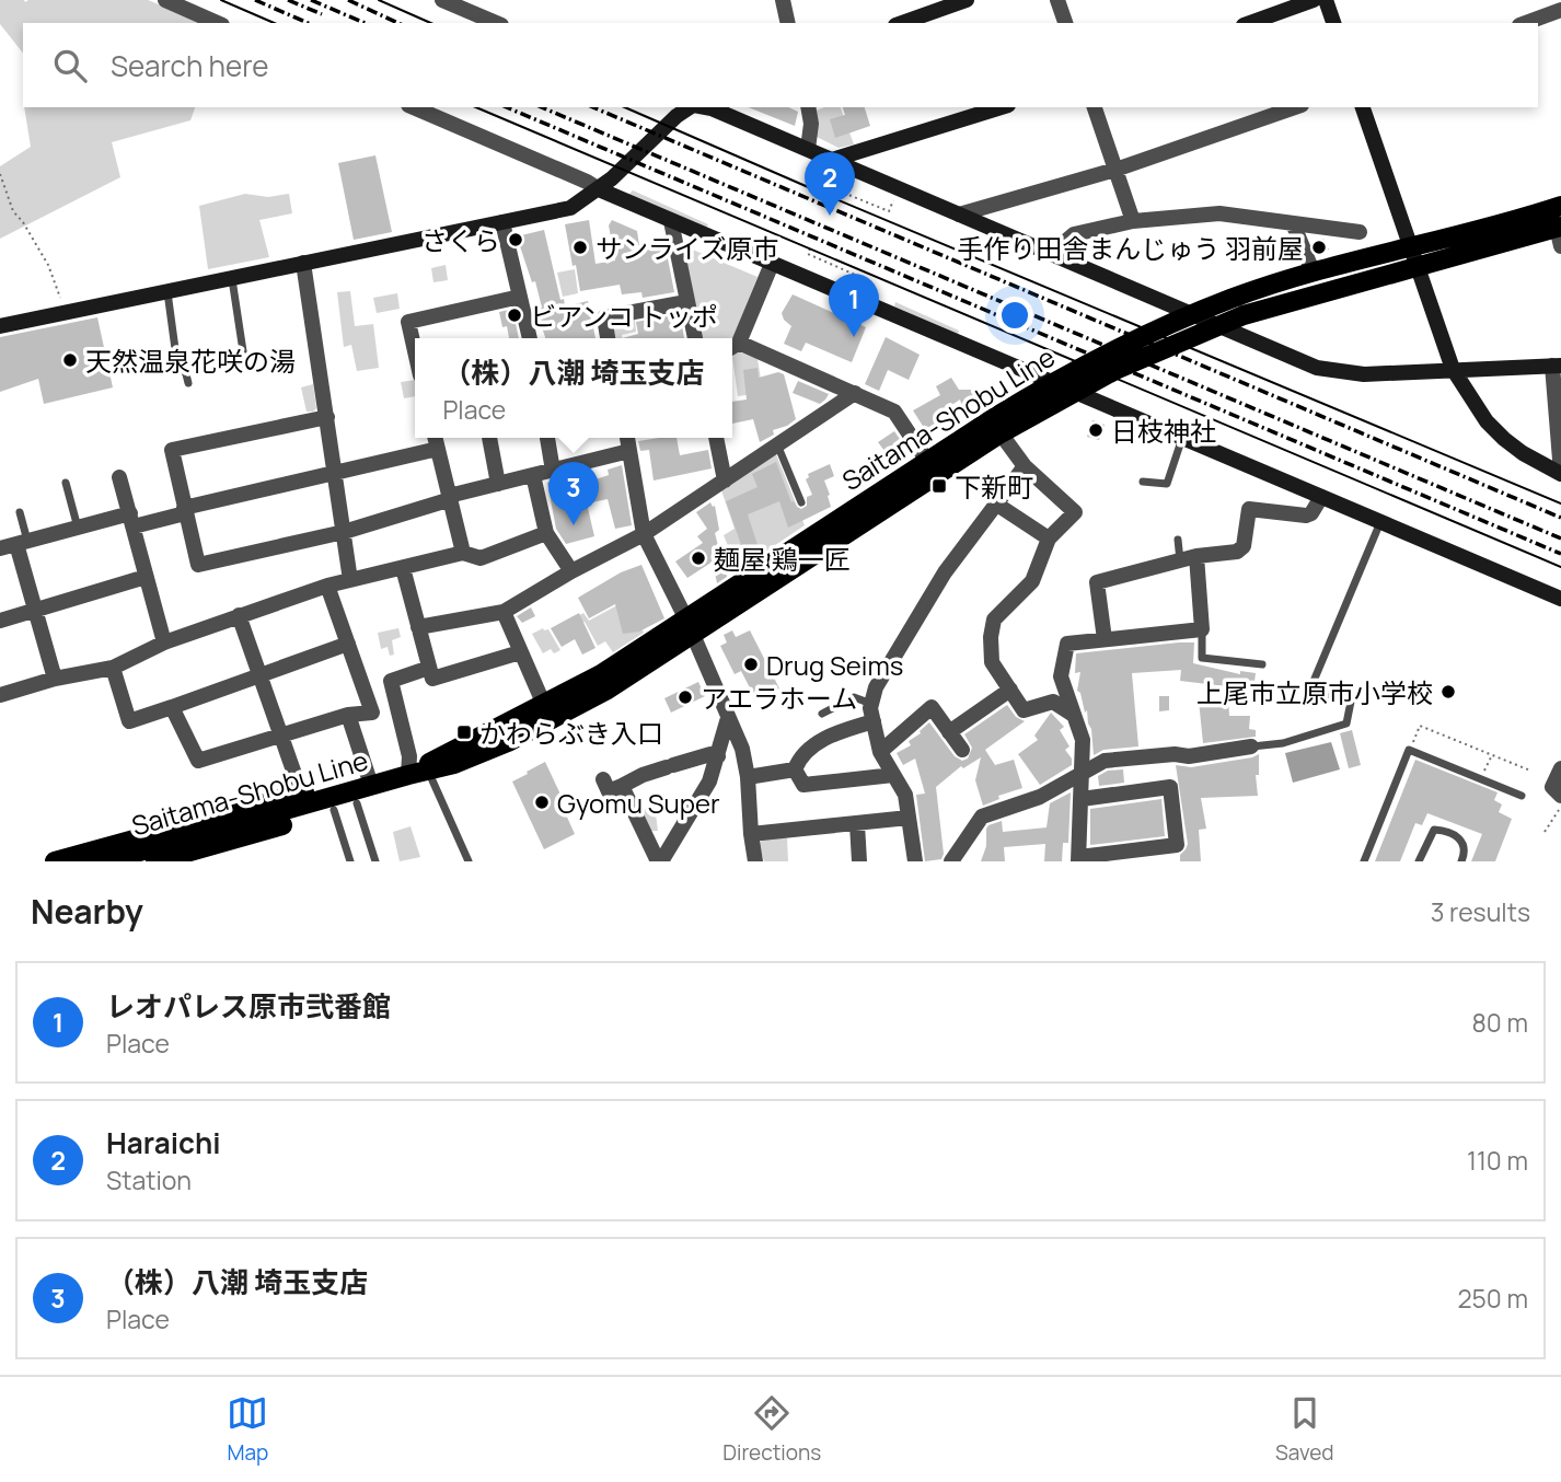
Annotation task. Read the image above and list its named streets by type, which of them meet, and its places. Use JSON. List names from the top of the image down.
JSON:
{
  "streets": {
    "main road": ["Saitama-Shobu Line"]
  },
  "places": {
    "other": [
      "さくら",
      "サンライズ原市",
      "手作り田舎まんじゅう 羽前屋",
      "ビアンコ トッポ",
      "天然温泉花咲の湯",
      "日枝神社",
      "麺屋 鶏一匠",
      "Drug Seims",
      "上尾市立原市小学校",
      "アエラホーム",
      "Gyomu Super"
    ],
    "transit": ["下新町", "かわらぶき入口"]
  },
  "page": {
    "search": "Search here",
    "pins": ["2", "1", "3"],
    "popup": ["（株）八潮 埼玉支店", "Place"],
    "heading": ["Nearby", "3 results"],
    "list": [
      {
        "mark": "1",
        "name": "レオパレス原市弐番館",
        "note": "Place",
        "value": "80 m"
      },
      {
        "mark": "2",
        "name": "Haraichi",
        "note": "Station",
        "value": "110 m"
      },
      {
        "mark": "3",
        "name": "（株）八潮 埼玉支店",
        "note": "Place",
        "value": "250 m"
      }
    ],
    "nav": ["Map", "Directions", "Saved"]
  }
}
